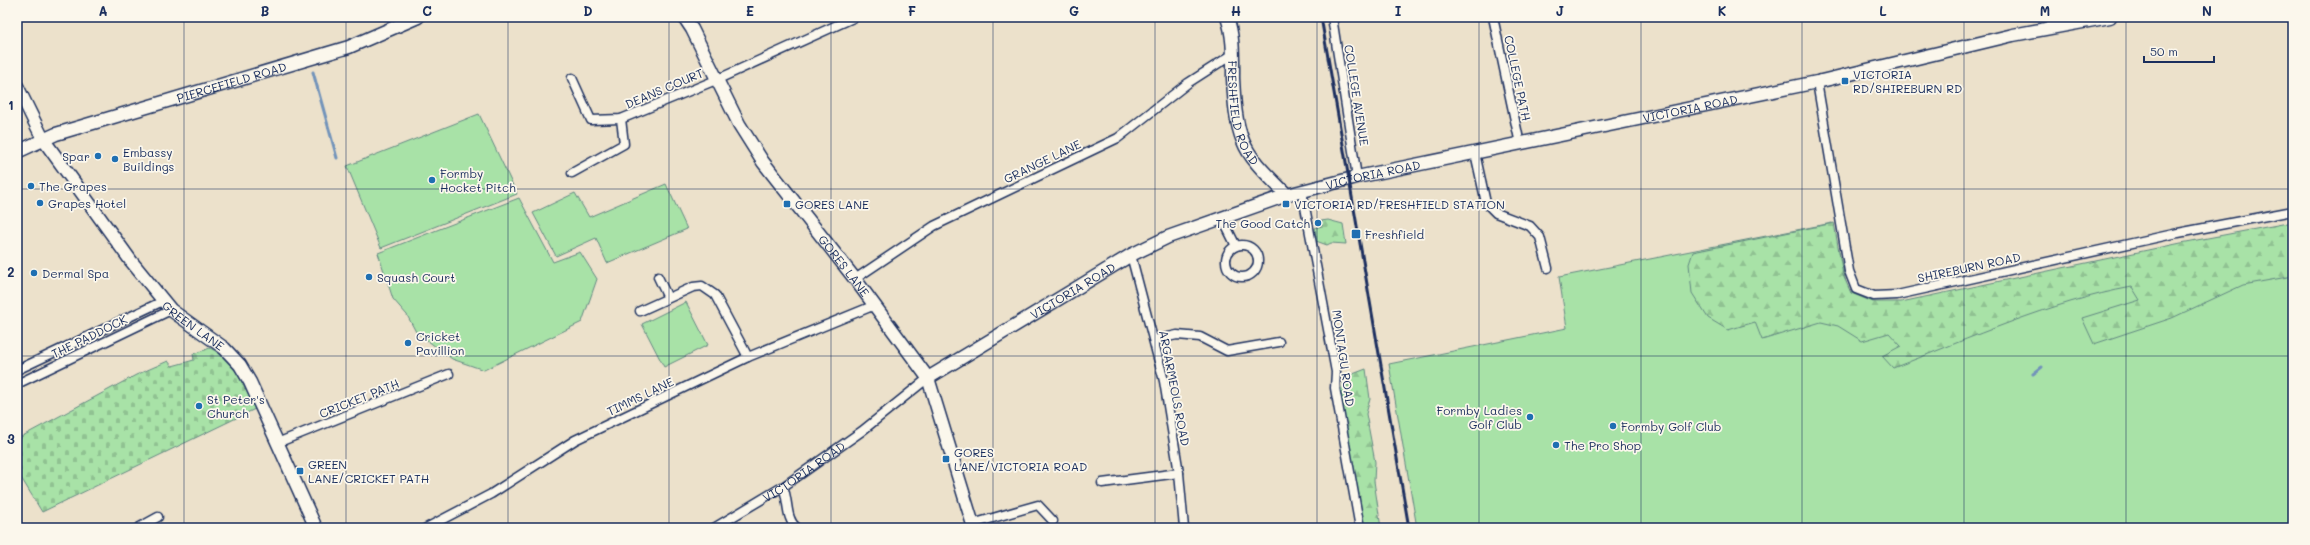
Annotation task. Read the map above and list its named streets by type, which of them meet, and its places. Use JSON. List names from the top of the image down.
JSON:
{
  "streets": {
    "street": [
      "COLLEGE PATH",
      "PIERCEFIELD ROAD",
      "DEANS COURT",
      "COLLEGE AVENUE",
      "VICTORIA ROAD",
      "FRESHFIELD ROAD",
      "GRANGE LANE",
      "GORES LANE",
      "SHIREBURN ROAD",
      "GREEN LANE",
      "THE PADDOCK",
      "MONTAGU ROAD",
      "ARGARMEOLS ROAD",
      "TIMMS LANE",
      "CRICKET PATH"
    ]
  },
  "crossings": [
    ["COLLEGE PATH", "VICTORIA ROAD"],
    ["PIERCEFIELD ROAD", "GREEN LANE"],
    ["DEANS COURT", "GORES LANE"],
    ["COLLEGE AVENUE", "VICTORIA ROAD"],
    ["VICTORIA ROAD", "FRESHFIELD ROAD"],
    ["VICTORIA ROAD", "GORES LANE"],
    ["VICTORIA ROAD", "SHIREBURN ROAD"],
    ["VICTORIA ROAD", "MONTAGU ROAD"],
    ["VICTORIA ROAD", "ARGARMEOLS ROAD"],
    ["FRESHFIELD ROAD", "GRANGE LANE"],
    ["GRANGE LANE", "GORES LANE"],
    ["GORES LANE", "TIMMS LANE"],
    ["GREEN LANE", "THE PADDOCK"],
    ["GREEN LANE", "CRICKET PATH"]
  ],
  "places": {
    "transit": [
      "VICTORIA RD/SHIREBURN RD",
      "GORES LANE",
      "VICTORIA RD/FRESHFIELD STATION",
      "Freshfield",
      "GORES LANE/VICTORIA ROAD",
      "GREEN LANE/CRICKET PATH"
    ],
    "other": [
      "Spar",
      "Embassy Buildings",
      "Formby Hocket Pitch",
      "The Grapes",
      "Grapes Hotel",
      "The Good Catch",
      "Dermal Spa",
      "Squash Court",
      "Cricket Pavillion",
      "St Peter's Church",
      "Formby Ladies Golf Club",
      "Formby Golf Club",
      "The Pro Shop"
    ]
  },
  "scale_bar": "50 m",
  "grid": {
    "columns": [
      "A",
      "B",
      "C",
      "D",
      "E",
      "F",
      "G",
      "H",
      "I",
      "J",
      "K",
      "L",
      "M",
      "N"
    ],
    "rows": ["1", "2", "3"]
  }
}
